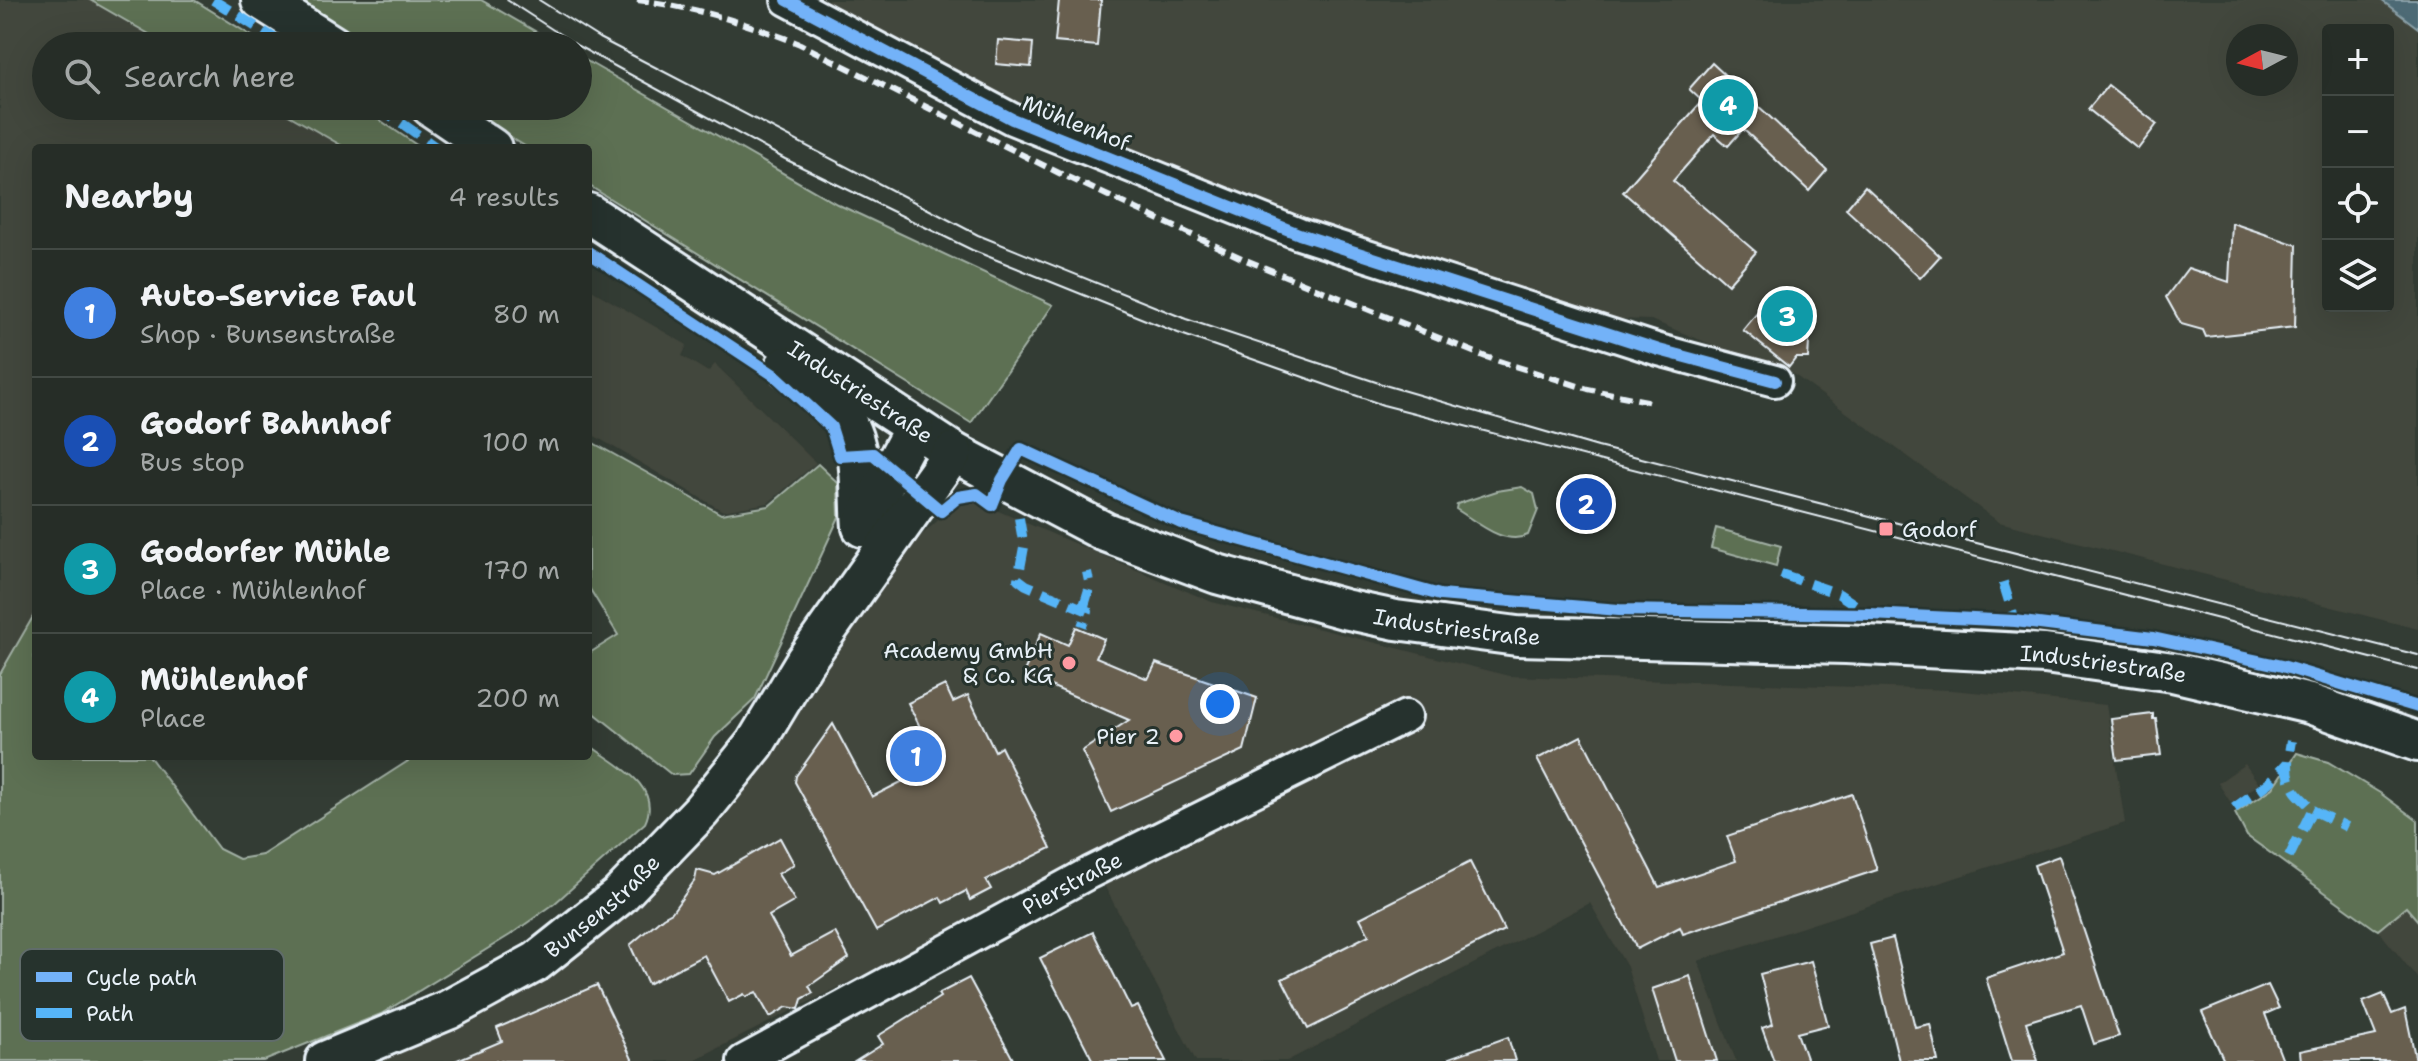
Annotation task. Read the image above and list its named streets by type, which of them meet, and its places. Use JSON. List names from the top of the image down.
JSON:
{
  "streets": {
    "main road": ["Industriestraße", "Bunsenstraße"],
    "street": ["Mühlenhof", "Pierstraße"]
  },
  "crossings": [
    ["Industriestraße", "Bunsenstraße"]
  ],
  "places": {
    "transit": ["Godorf"],
    "other": ["Academy GmbH & Co. KG", "Pier 2"]
  },
  "legend": ["Cycle path", "Path"],
  "north": "left",
  "page": {
    "map_buttons": ["+", "−"],
    "search": "Search here",
    "pins": [
      "4",
      "3",
      "2",
      "1"
    ],
    "heading": ["Nearby", "4 results"],
    "list": [
      {
        "mark": "1",
        "name": "Auto-Service Faul",
        "note": "Shop · Bunsenstraße",
        "value": "80 m"
      },
      {
        "mark": "2",
        "name": "Godorf Bahnhof",
        "note": "Bus stop",
        "value": "100 m"
      },
      {
        "mark": "3",
        "name": "Godorfer Mühle",
        "note": "Place · Mühlenhof",
        "value": "170 m"
      },
      {
        "mark": "4",
        "name": "Mühlenhof",
        "note": "Place",
        "value": "200 m"
      }
    ]
  }
}
